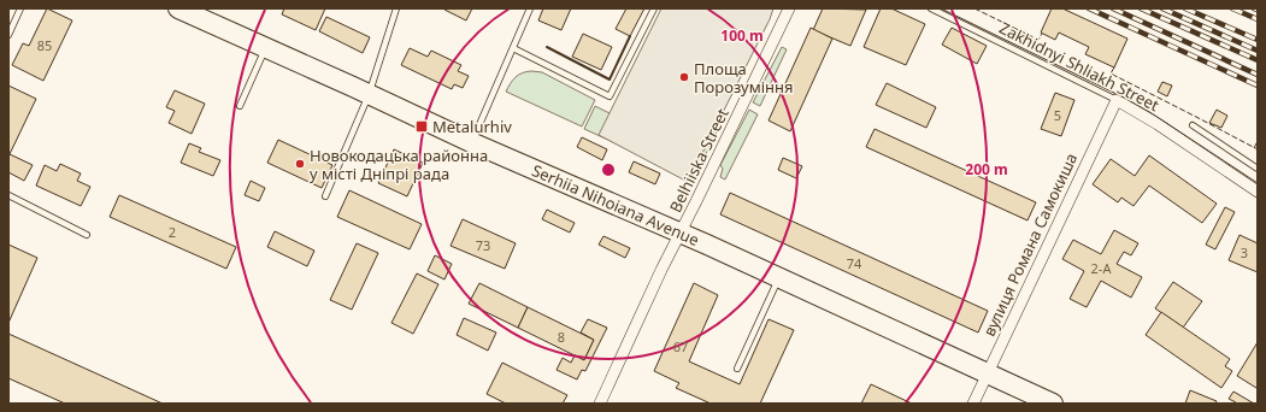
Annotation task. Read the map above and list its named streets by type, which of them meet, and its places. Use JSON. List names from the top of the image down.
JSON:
{
  "streets": {
    "highway": ["Serhiia Nihoiana Avenue"],
    "street": ["Zakhidnyi Shliakh Street", "Belhiiska Street", "вулиця Романа Самокиша"]
  },
  "crossings": [
    ["Zakhidnyi Shliakh Street", "вулиця Романа Самокиша"],
    ["Belhiiska Street", "Serhiia Nihoiana Avenue"],
    ["Serhiia Nihoiana Avenue", "вулиця Романа Самокиша"]
  ],
  "places": {
    "other": ["Площа Порозуміння", "Новокодацька районна у місті Дніпрі рада"],
    "transit": ["Metalurhiv"]
  },
  "house_numbers": [
    "85",
    "5",
    "2",
    "73",
    "3",
    "74",
    "2-А",
    "8",
    "67"
  ],
  "rings": ["100 m", "200 m"]
}
